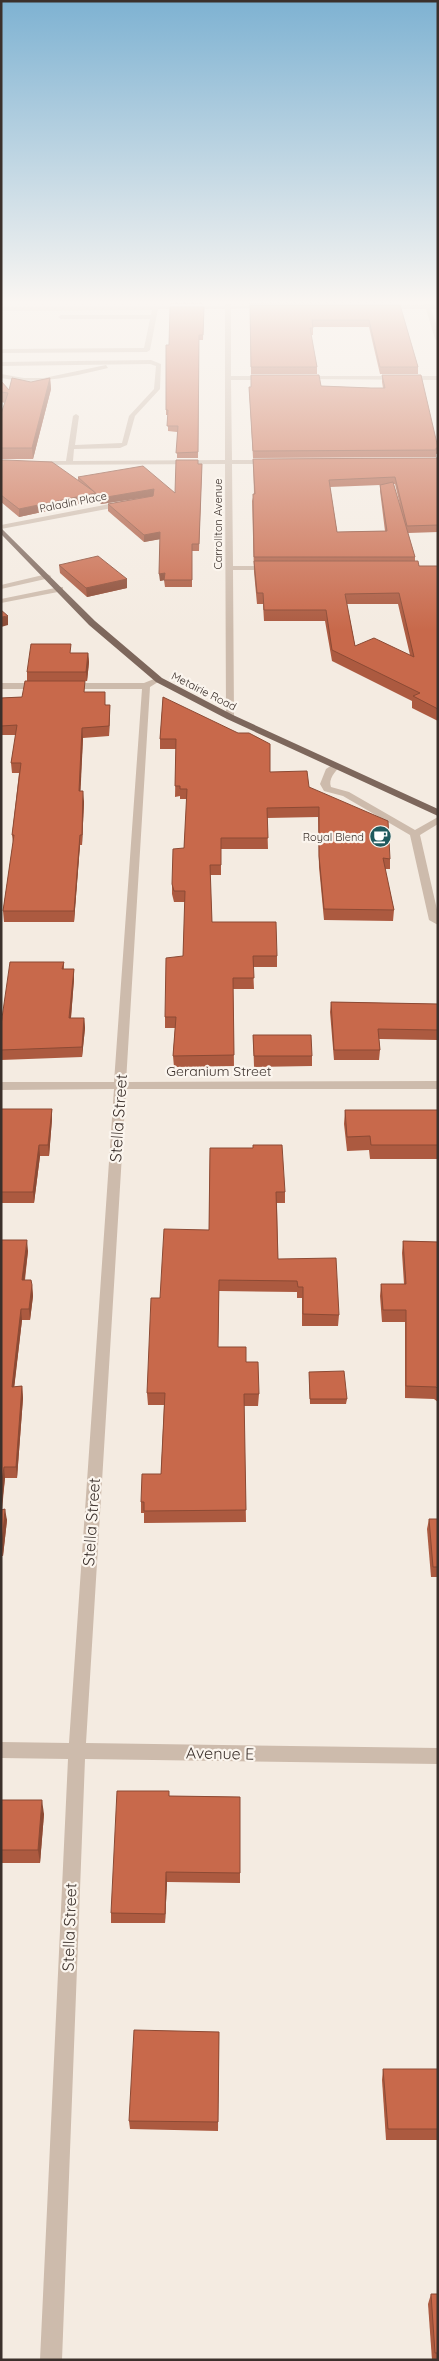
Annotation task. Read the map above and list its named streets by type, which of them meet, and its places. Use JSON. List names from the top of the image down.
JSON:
{
  "streets": {
    "main road": ["Metairie Road"],
    "street": [
      "Paladin Place",
      "Carrollton Avenue",
      "Geranium Street",
      "Stella Street",
      "Avenue E"
    ]
  },
  "crossings": [
    ["Paladin Place", "Metairie Road"],
    ["Carrollton Avenue", "Metairie Road"],
    ["Geranium Street", "Stella Street"],
    ["Stella Street", "Avenue E"]
  ],
  "places": {
    "cafe": ["Royal Blend"]
  }
}
